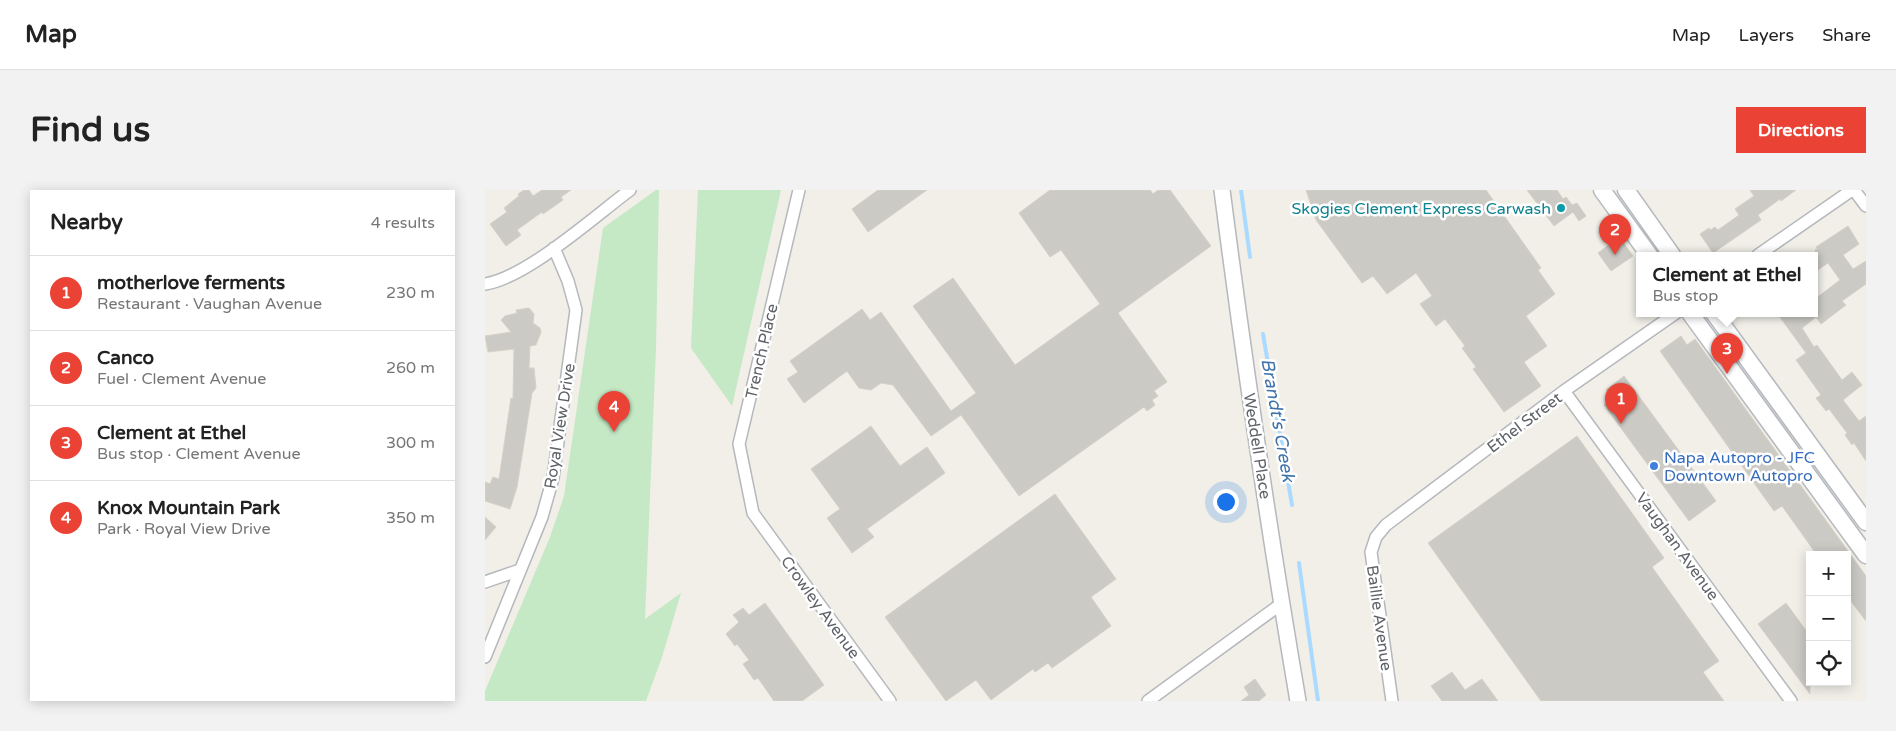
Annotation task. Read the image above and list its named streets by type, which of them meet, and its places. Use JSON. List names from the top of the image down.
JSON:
{
  "streets": {
    "street": [
      "Trench Place",
      "Ethel Street",
      "Royal View Drive",
      "Weddell Place",
      "Vaughan Avenue",
      "Crowley Avenue",
      "Baillie Avenue"
    ]
  },
  "crossings": [
    ["Trench Place", "Crowley Avenue"],
    ["Ethel Street", "Vaughan Avenue"],
    ["Ethel Street", "Baillie Avenue"]
  ],
  "water": ["Brandt's Creek"],
  "places": ["Skogies Clement Express Carwash", "Napa Autopro - JFC Downtown Autopro"],
  "page": {
    "header": "Map",
    "nav": ["Map", "Layers", "Share"],
    "buttons": "Directions",
    "title": "Find us",
    "heading": ["Nearby", "4 results"],
    "pins": [
      "2",
      "3",
      "1",
      "4"
    ],
    "popup": ["Clement at Ethel", "Bus stop"],
    "list": [
      {
        "mark": "1",
        "name": "motherlove ferments",
        "note": "Restaurant · Vaughan Avenue",
        "value": "230 m"
      },
      {
        "mark": "2",
        "name": "Canco",
        "note": "Fuel · Clement Avenue",
        "value": "260 m"
      },
      {
        "mark": "3",
        "name": "Clement at Ethel",
        "note": "Bus stop · Clement Avenue",
        "value": "300 m"
      },
      {
        "mark": "4",
        "name": "Knox Mountain Park",
        "note": "Park · Royal View Drive",
        "value": "350 m"
      }
    ],
    "map_buttons": ["+", "−"]
  }
}
